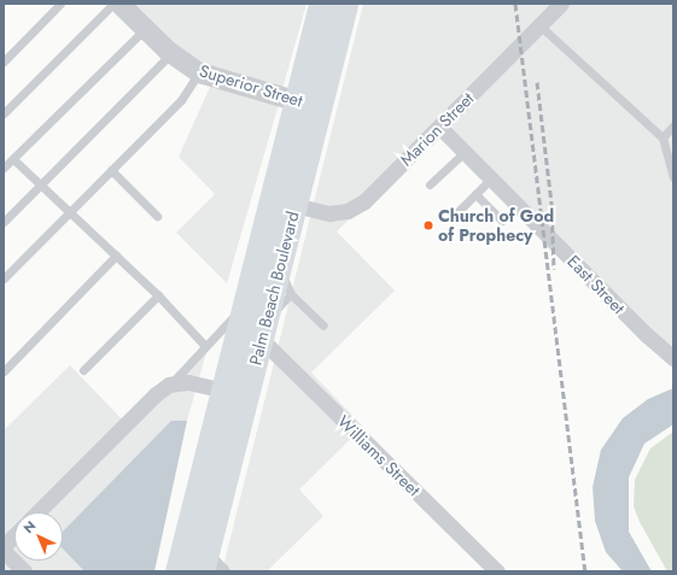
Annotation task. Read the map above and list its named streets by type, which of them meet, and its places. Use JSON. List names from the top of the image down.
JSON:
{
  "streets": {
    "main road": ["Palm Beach Boulevard"],
    "street": [
      "Superior Street",
      "Marion Street",
      "East Street",
      "Williams Street"
    ]
  },
  "crossings": [
    ["Superior Street", "Palm Beach Boulevard"],
    ["Marion Street", "East Street"],
    ["Marion Street", "Palm Beach Boulevard"],
    ["Palm Beach Boulevard", "Williams Street"]
  ],
  "places": ["Church of God of Prophecy"],
  "north": "top left"
}
